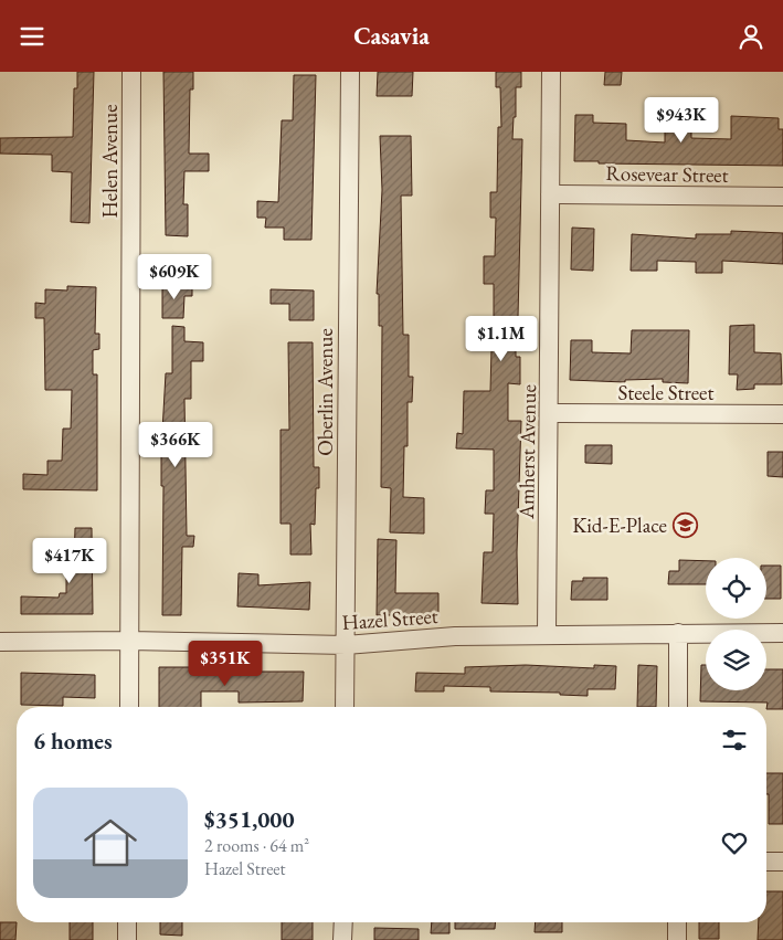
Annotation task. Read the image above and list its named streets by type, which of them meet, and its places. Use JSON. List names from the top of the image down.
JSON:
{
  "streets": {
    "street": [
      "Helen Avenue",
      "Rosevear Street",
      "Oberlin Avenue",
      "Steele Street",
      "Amherst Avenue",
      "Hazel Street"
    ]
  },
  "crossings": [
    ["Helen Avenue", "Hazel Street"],
    ["Rosevear Street", "Amherst Avenue"],
    ["Oberlin Avenue", "Hazel Street"],
    ["Steele Street", "Amherst Avenue"],
    ["Amherst Avenue", "Hazel Street"]
  ],
  "places": {
    "school or university": ["Kid-E-Place"]
  },
  "page": {
    "header": "Casavia",
    "price": [
      "$943K",
      "$609K",
      "$1.1M",
      "$366K",
      "$417K",
      "$351K"
    ],
    "heading": "6 homes",
    "list": [
      {
        "name": "$351,000",
        "note": "2 rooms · 64 m² · Hazel Street"
      }
    ]
  }
}
